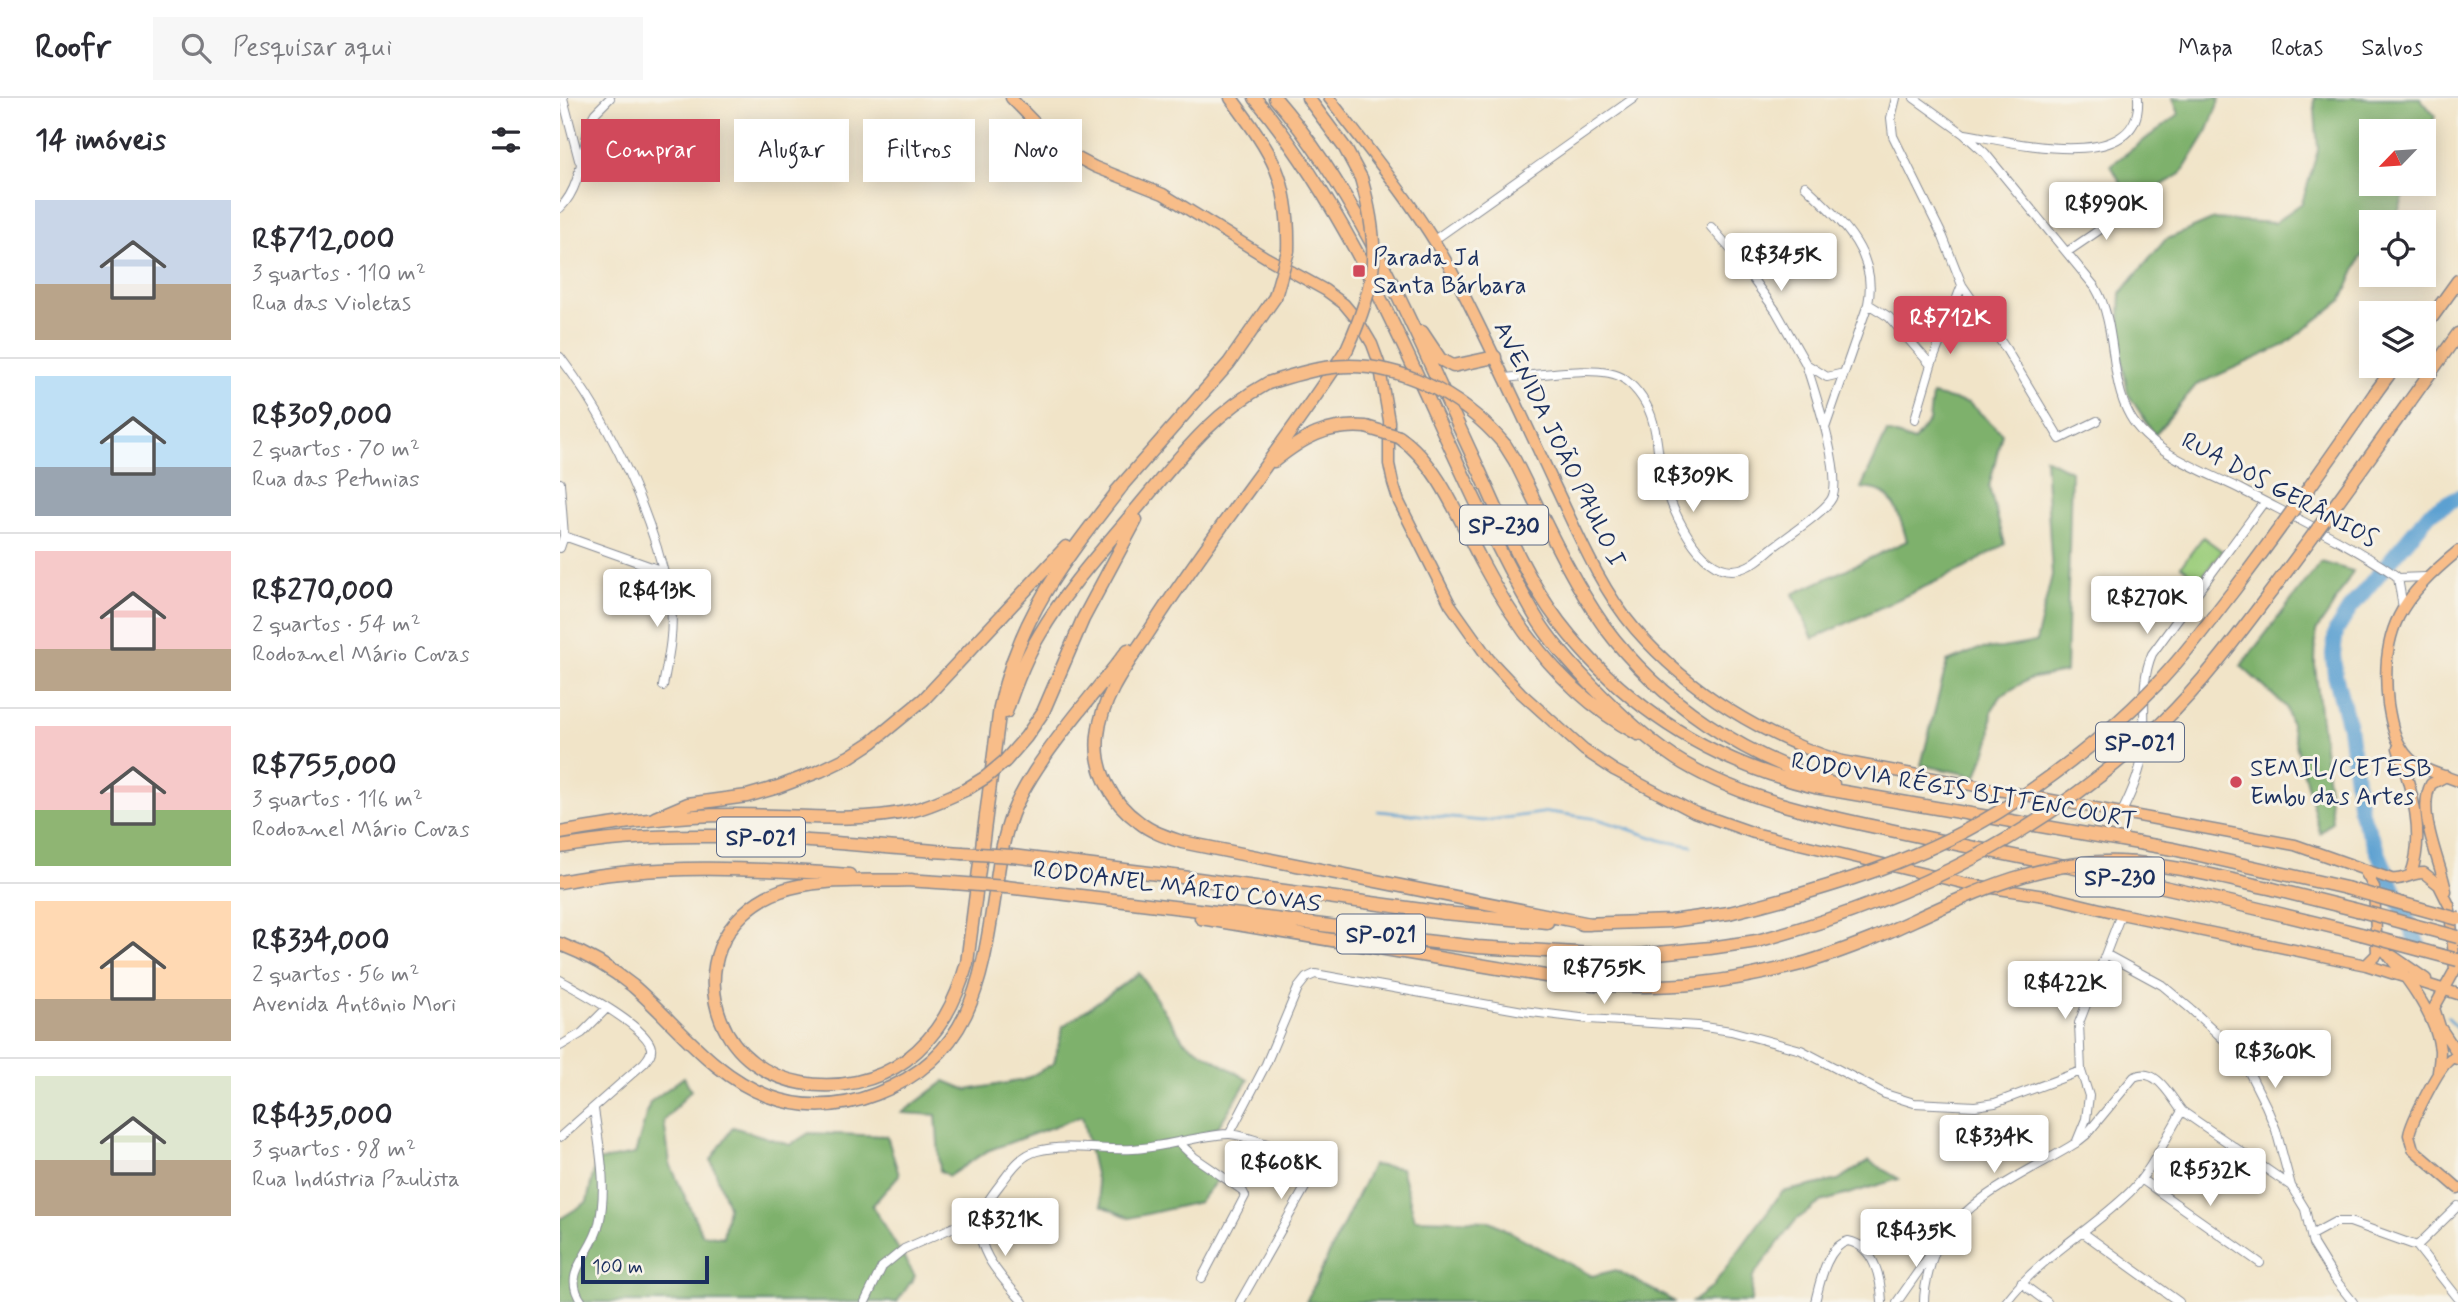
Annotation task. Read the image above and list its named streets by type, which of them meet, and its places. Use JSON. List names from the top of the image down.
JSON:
{
  "streets": {
    "highway": [
      "SP-230",
      "SP-021",
      "RODOVIA RÉGIS BITTENCOURT",
      "RODOANEL MÁRIO COVAS"
    ],
    "main road": ["AVENIDA JOÃO PAULO I"],
    "street": ["RUA DOS GERÂNIOS"]
  },
  "places": {
    "transit": ["Parada Jd Santa Bárbara"],
    "other": ["SEMIL/CETESB Embu das Artes"]
  },
  "scale_bar": "100 m",
  "north": "bottom left",
  "page": {
    "header": "Roofr",
    "search": "Pesquisar aqui",
    "nav": ["Mapa", "Rotas", "Salvos"],
    "heading": "14 imóveis",
    "chip": [
      "Comprar",
      "Alugar",
      "Filtros",
      "Novo"
    ],
    "list": [
      {
        "name": "R$712,000",
        "note": "3 quartos · 110 m² · Rua das Violetas"
      },
      {
        "name": "R$309,000",
        "note": "2 quartos · 70 m² · Rua das Petunias"
      },
      {
        "name": "R$270,000",
        "note": "2 quartos · 54 m² · Rodoanel Mário Covas"
      },
      {
        "name": "R$755,000",
        "note": "3 quartos · 116 m² · Rodoanel Mário Covas"
      },
      {
        "name": "R$334,000",
        "note": "2 quartos · 56 m² · Avenida Antônio Mori"
      },
      {
        "name": "R$435,000",
        "note": "3 quartos · 98 m² · Rua Indústria Paulista"
      }
    ],
    "price": [
      "R$990K",
      "R$345K",
      "R$712K",
      "R$309K",
      "R$413K",
      "R$270K",
      "R$755K",
      "R$422K",
      "R$360K",
      "R$334K",
      "R$608K",
      "R$532K",
      "R$321K",
      "R$435K"
    ],
    "scale": "100 m"
  }
}
